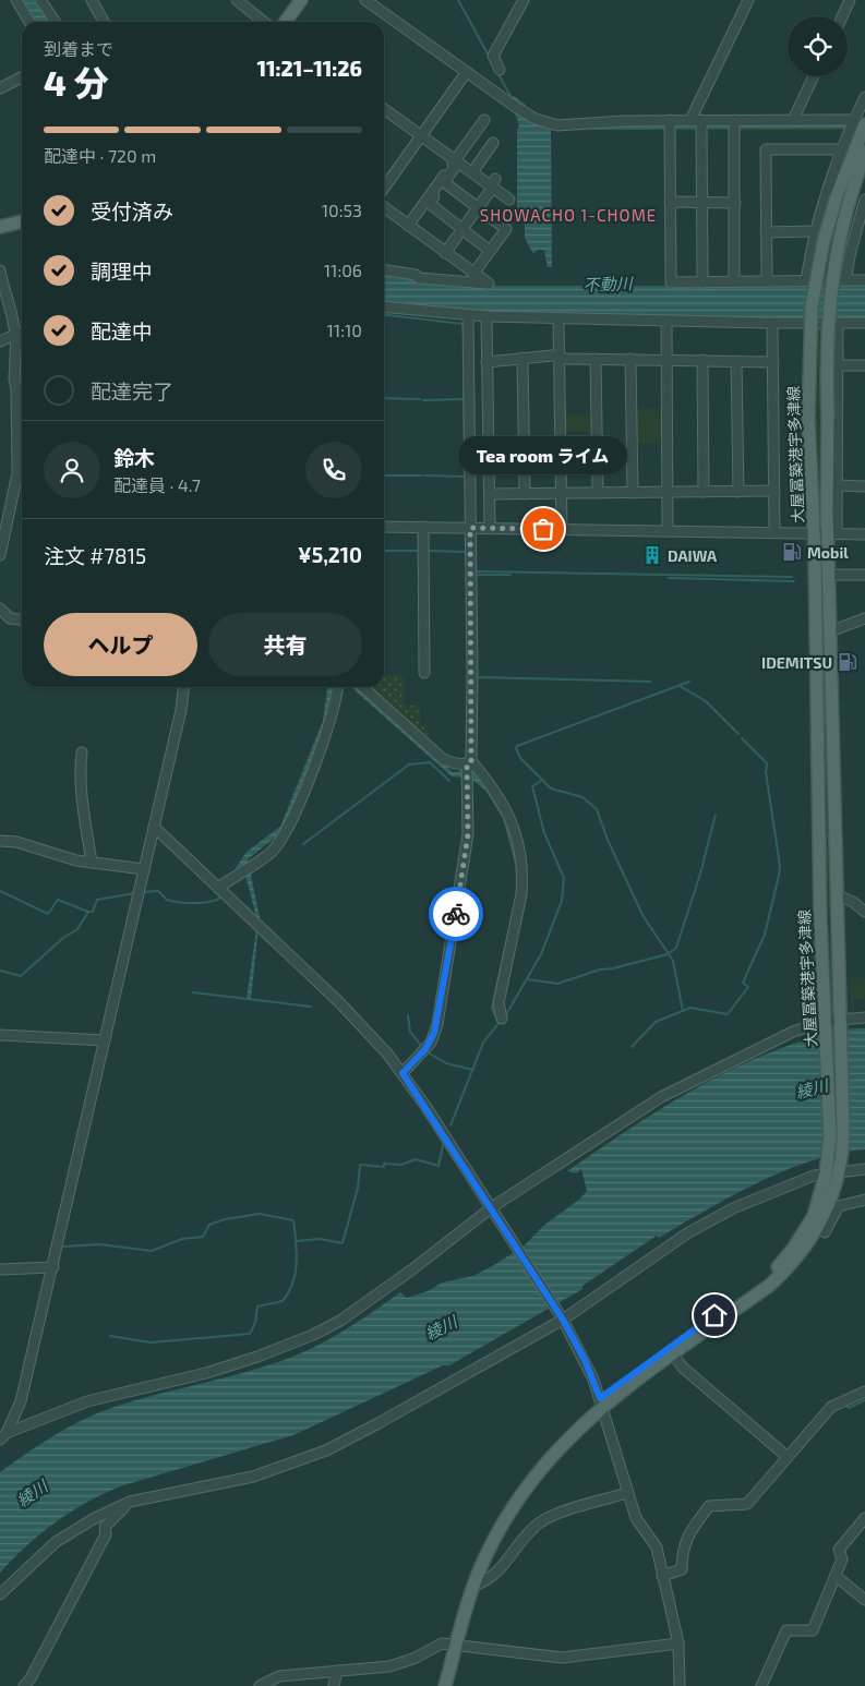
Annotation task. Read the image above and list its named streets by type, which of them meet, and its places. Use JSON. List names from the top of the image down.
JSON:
{
  "streets": {
    "main road": ["大屋冨築港宇多津線"]
  },
  "districts": ["SHOWACHO 1-CHOME"],
  "water": ["不動川", "綾川"],
  "places": {
    "other": ["Tea room ライム"],
    "fuel station": ["Mobil", "IDEMITSU"],
    "building": ["DAIWA"]
  },
  "page": {
    "heading": ["4 分", "到着まで", "11:21–11:26"],
    "panel": [
      "鈴木",
      "配達員 · 4.7",
      "注文 #7815",
      "¥5,210"
    ],
    "bar": "配達中 · 720 m",
    "list": [
      ["受付済み", "10:53"],
      ["調理中", "11:06"],
      ["配達中", "11:10"],
      "配達完了"
    ],
    "bubble": "Tea room ライム",
    "buttons": ["ヘルプ", "共有"]
  }
}
